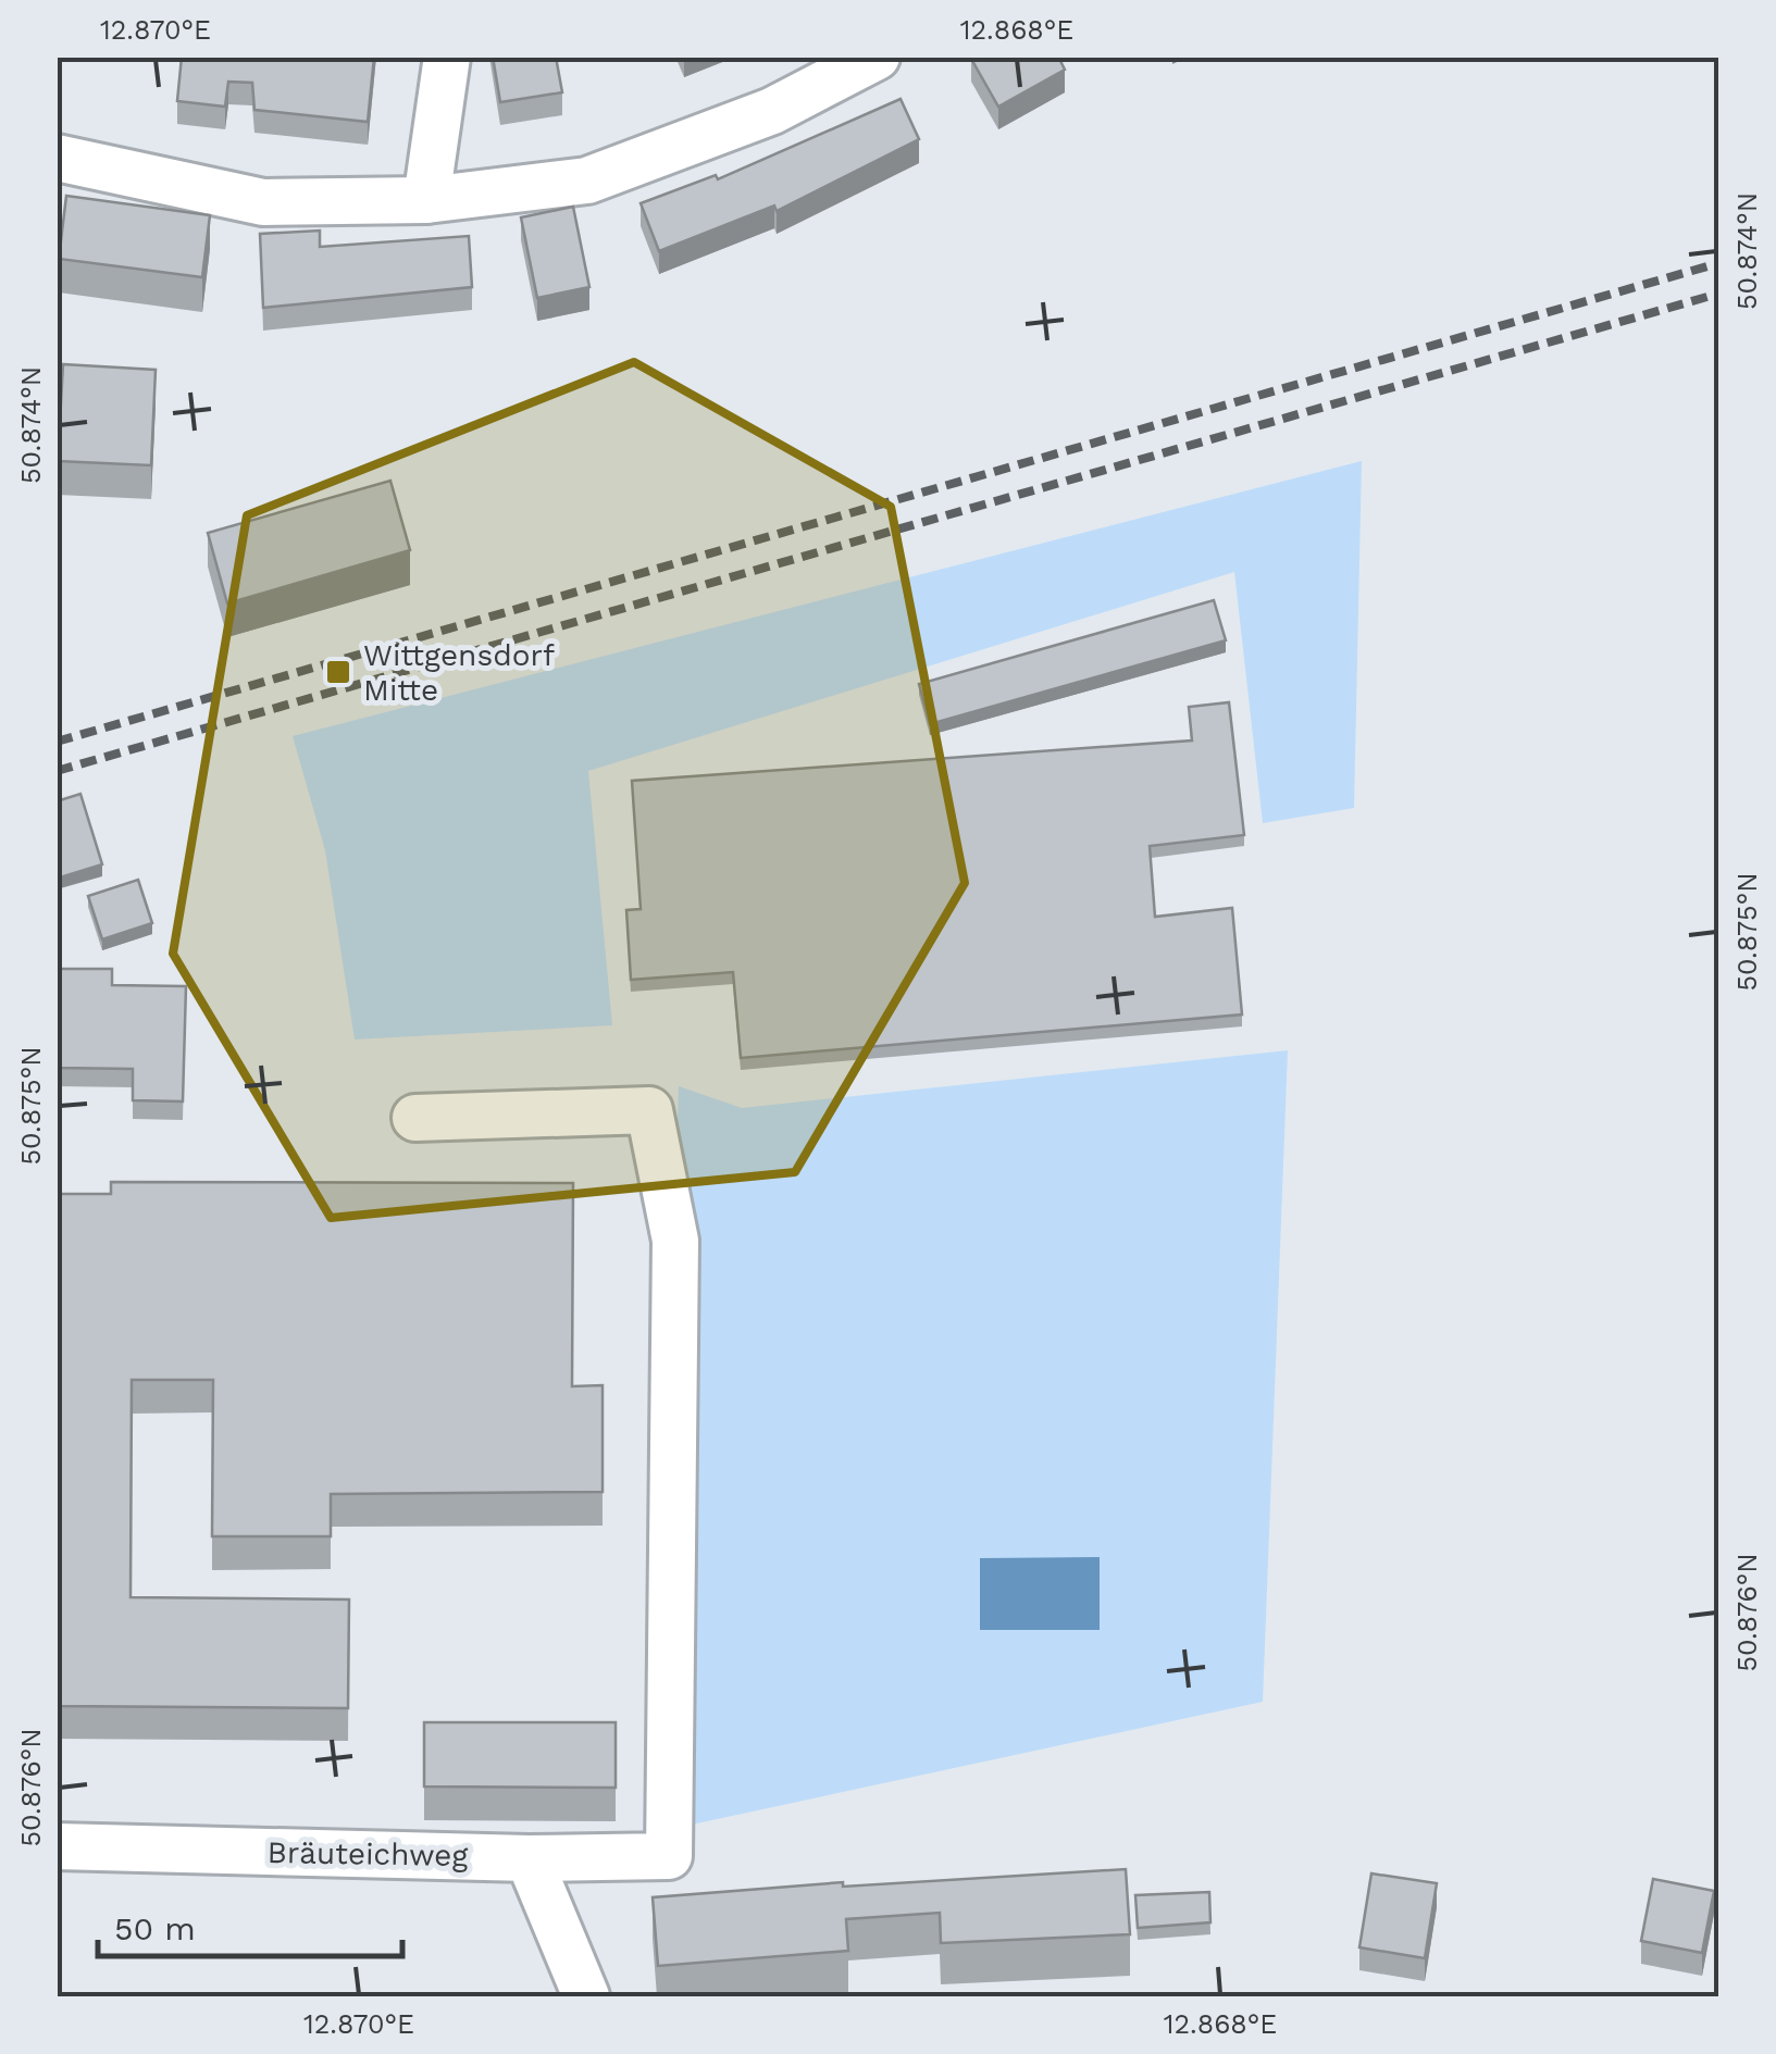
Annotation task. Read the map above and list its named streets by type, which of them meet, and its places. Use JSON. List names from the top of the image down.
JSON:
{
  "streets": {
    "street": ["Bräuteichweg"]
  },
  "places": {
    "transit": ["Wittgensdorf Mitte"]
  },
  "scale_bar": "50 m",
  "coordinates": [
    "12.870°E",
    "12.868°E",
    "50.874°N",
    "50.875°N",
    "50.876°N"
  ]
}
